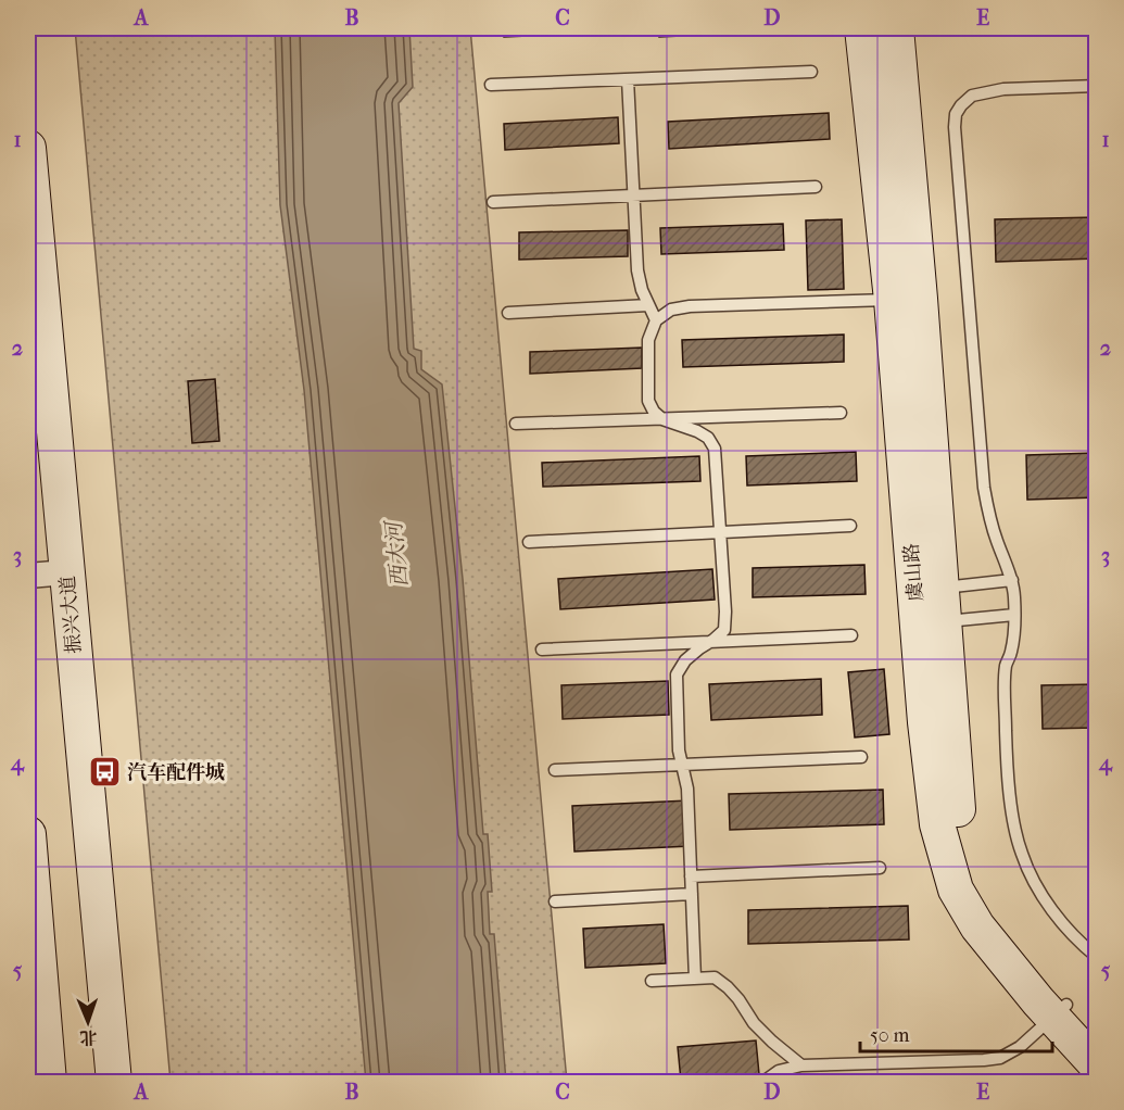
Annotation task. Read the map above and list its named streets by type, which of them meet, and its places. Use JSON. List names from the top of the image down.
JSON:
{
  "streets": {
    "street": ["虞山路", "振兴大道"]
  },
  "water": ["西大河"],
  "places": {
    "bus stop": ["汽车配件城"]
  },
  "scale_bar": "50 m",
  "north": "bottom",
  "grid": {
    "columns": [
      "A",
      "B",
      "C",
      "D",
      "E"
    ],
    "rows": [
      "1",
      "2",
      "3",
      "4",
      "5"
    ]
  }
}
